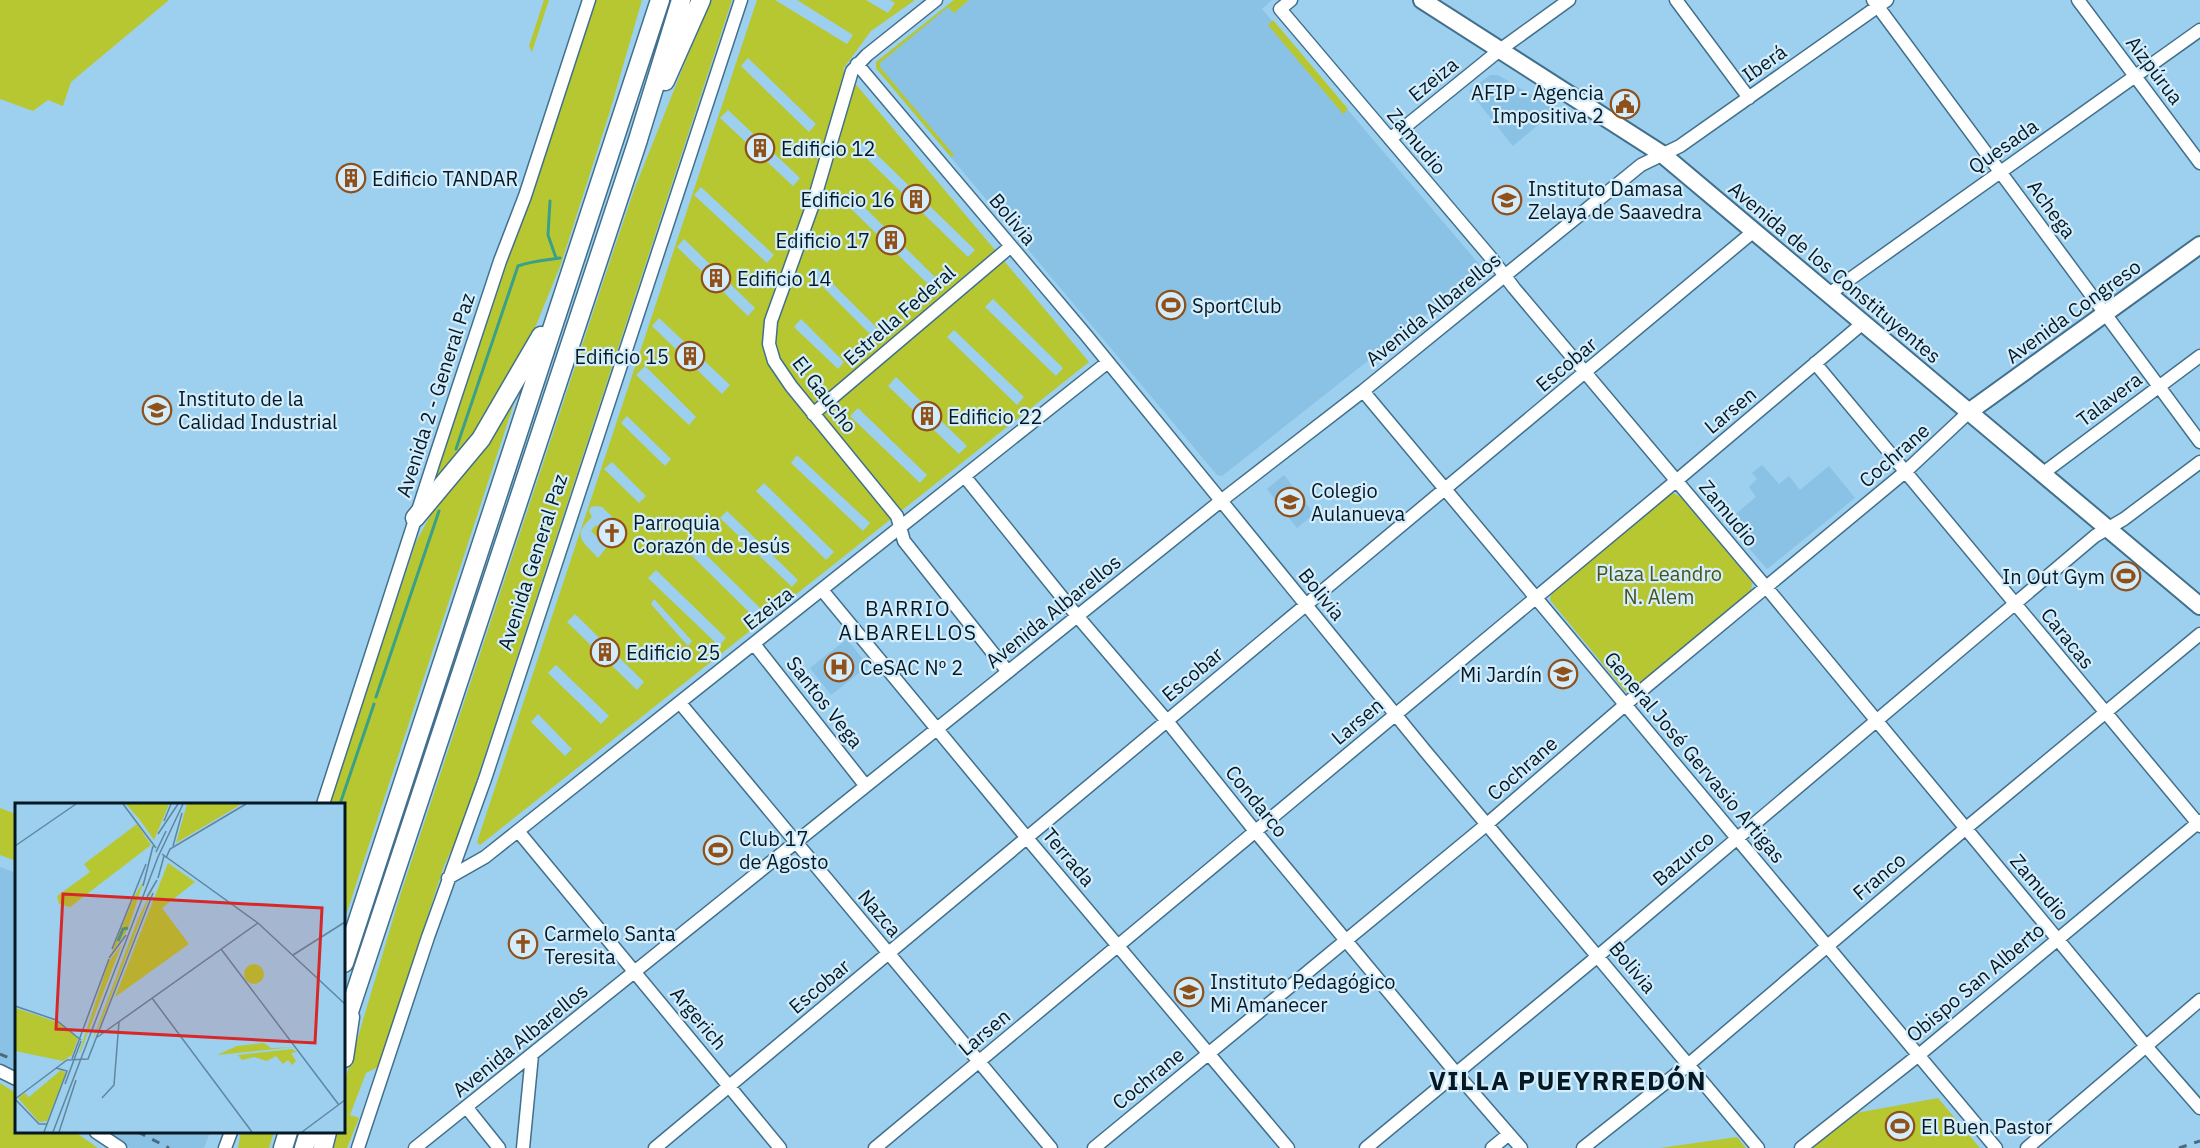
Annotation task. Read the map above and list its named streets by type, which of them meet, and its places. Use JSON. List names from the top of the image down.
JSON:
{
  "streets": {
    "highway": ["Avenida General Paz"],
    "main road": ["Avenida de los Constituyentes", "Avenida Congreso"],
    "street": [
      "Iberá",
      "Aizpúrua",
      "Ezeiza",
      "Zamudio",
      "Quesada",
      "Achega",
      "Bolivia",
      "Avenida Albarellos",
      "Estrella Federal",
      "Escobar",
      "El Gaucho",
      "Avenida 2 - General Paz",
      "Talavera",
      "Larsen",
      "Cochrane",
      "Caracas",
      "Santos Vega",
      "General José Gervasio Artigas",
      "Condarco",
      "Terrada",
      "Bazurco",
      "Franco",
      "Nazca",
      "Obispo San Alberto",
      "Argerich"
    ]
  },
  "crossings": [
    ["Iberá", "Achega"],
    ["Iberá", "Avenida de los Constituyentes"],
    ["Iberá", "Avenida Albarellos"],
    ["Aizpúrua", "Quesada"],
    ["Ezeiza", "Zamudio"],
    ["Ezeiza", "Bolivia"],
    ["Ezeiza", "Avenida de los Constituyentes"],
    ["Ezeiza", "El Gaucho"],
    ["Ezeiza", "Avenida General Paz"],
    ["Ezeiza", "Santos Vega"],
    ["Ezeiza", "Condarco"],
    ["Ezeiza", "Terrada"],
    ["Ezeiza", "Nazca"],
    ["Ezeiza", "Argerich"],
    ["Zamudio", "Avenida Albarellos"],
    ["Zamudio", "Escobar"],
    ["Zamudio", "Larsen"],
    ["Zamudio", "Cochrane"],
    ["Zamudio", "Bazurco"],
    ["Zamudio", "Franco"],
    ["Zamudio", "Obispo San Alberto"],
    ["Quesada", "Achega"],
    ["Quesada", "Avenida de los Constituyentes"],
    ["Achega", "Avenida Congreso"],
    ["Achega", "Talavera"],
    ["Bolivia", "Avenida Albarellos"],
    ["Bolivia", "Estrella Federal"],
    ["Bolivia", "Escobar"],
    ["Bolivia", "El Gaucho"],
    ["Bolivia", "Larsen"],
    ["Bolivia", "Cochrane"],
    ["Bolivia", "Bazurco"],
    ["Bolivia", "Franco"],
    ["Avenida de los Constituyentes", "Avenida Albarellos"],
    ["Avenida de los Constituyentes", "Avenida Congreso"],
    ["Avenida de los Constituyentes", "Escobar"],
    ["Avenida de los Constituyentes", "Talavera"],
    ["Avenida de los Constituyentes", "Larsen"],
    ["Avenida de los Constituyentes", "Cochrane"],
    ["Avenida de los Constituyentes", "Bazurco"],
    ["Avenida Albarellos", "El Gaucho"],
    ["Avenida Albarellos", "Santos Vega"],
    ["Avenida Albarellos", "General José Gervasio Artigas"],
    ["Avenida Albarellos", "Condarco"],
    ["Avenida Albarellos", "Terrada"],
    ["Avenida Albarellos", "Nazca"],
    ["Avenida Albarellos", "Argerich"],
    ["Avenida Congreso", "Cochrane"],
    ["Estrella Federal", "El Gaucho"],
    ["Escobar", "General José Gervasio Artigas"],
    ["Escobar", "Condarco"],
    ["Escobar", "Terrada"],
    ["Escobar", "Nazca"],
    ["Escobar", "Argerich"],
    ["Larsen", "Caracas"],
    ["Larsen", "General José Gervasio Artigas"],
    ["Larsen", "Condarco"],
    ["Larsen", "Terrada"],
    ["Larsen", "Nazca"],
    ["Cochrane", "Caracas"],
    ["Cochrane", "General José Gervasio Artigas"],
    ["Cochrane", "Condarco"],
    ["Cochrane", "Terrada"],
    ["Caracas", "Bazurco"],
    ["Caracas", "Franco"],
    ["Caracas", "Obispo San Alberto"],
    ["General José Gervasio Artigas", "Bazurco"],
    ["General José Gervasio Artigas", "Franco"],
    ["General José Gervasio Artigas", "Obispo San Alberto"],
    ["Condarco", "Bazurco"]
  ],
  "districts": ["BARRIO ALBARELLOS", "VILLA PUEYRREDÓN"],
  "parks": ["Plaza Leandro N. Alem"],
  "places": {
    "public building": ["AFIP - Agencia Impositiva 2"],
    "building": [
      "Edificio 12",
      "Edificio TANDAR",
      "Edificio 16",
      "Edificio 17",
      "Edificio 14",
      "Edificio 15",
      "Edificio 22",
      "Edificio 25"
    ],
    "school or university": [
      "Instituto Damasa Zelaya de Saavedra",
      "Instituto de la Calidad Industrial",
      "Colegio Aulanueva",
      "Mi Jardín",
      "Instituto Pedagógico Mi Amanecer"
    ],
    "sports": [
      "SportClub",
      "In Out Gym",
      "Club 17 de Agosto",
      "El Buen Pastor"
    ],
    "church": ["Parroquia Corazón de Jesús", "Carmelo Santa Teresita"],
    "hospital": ["CeSAC Nº 2"]
  }
}
